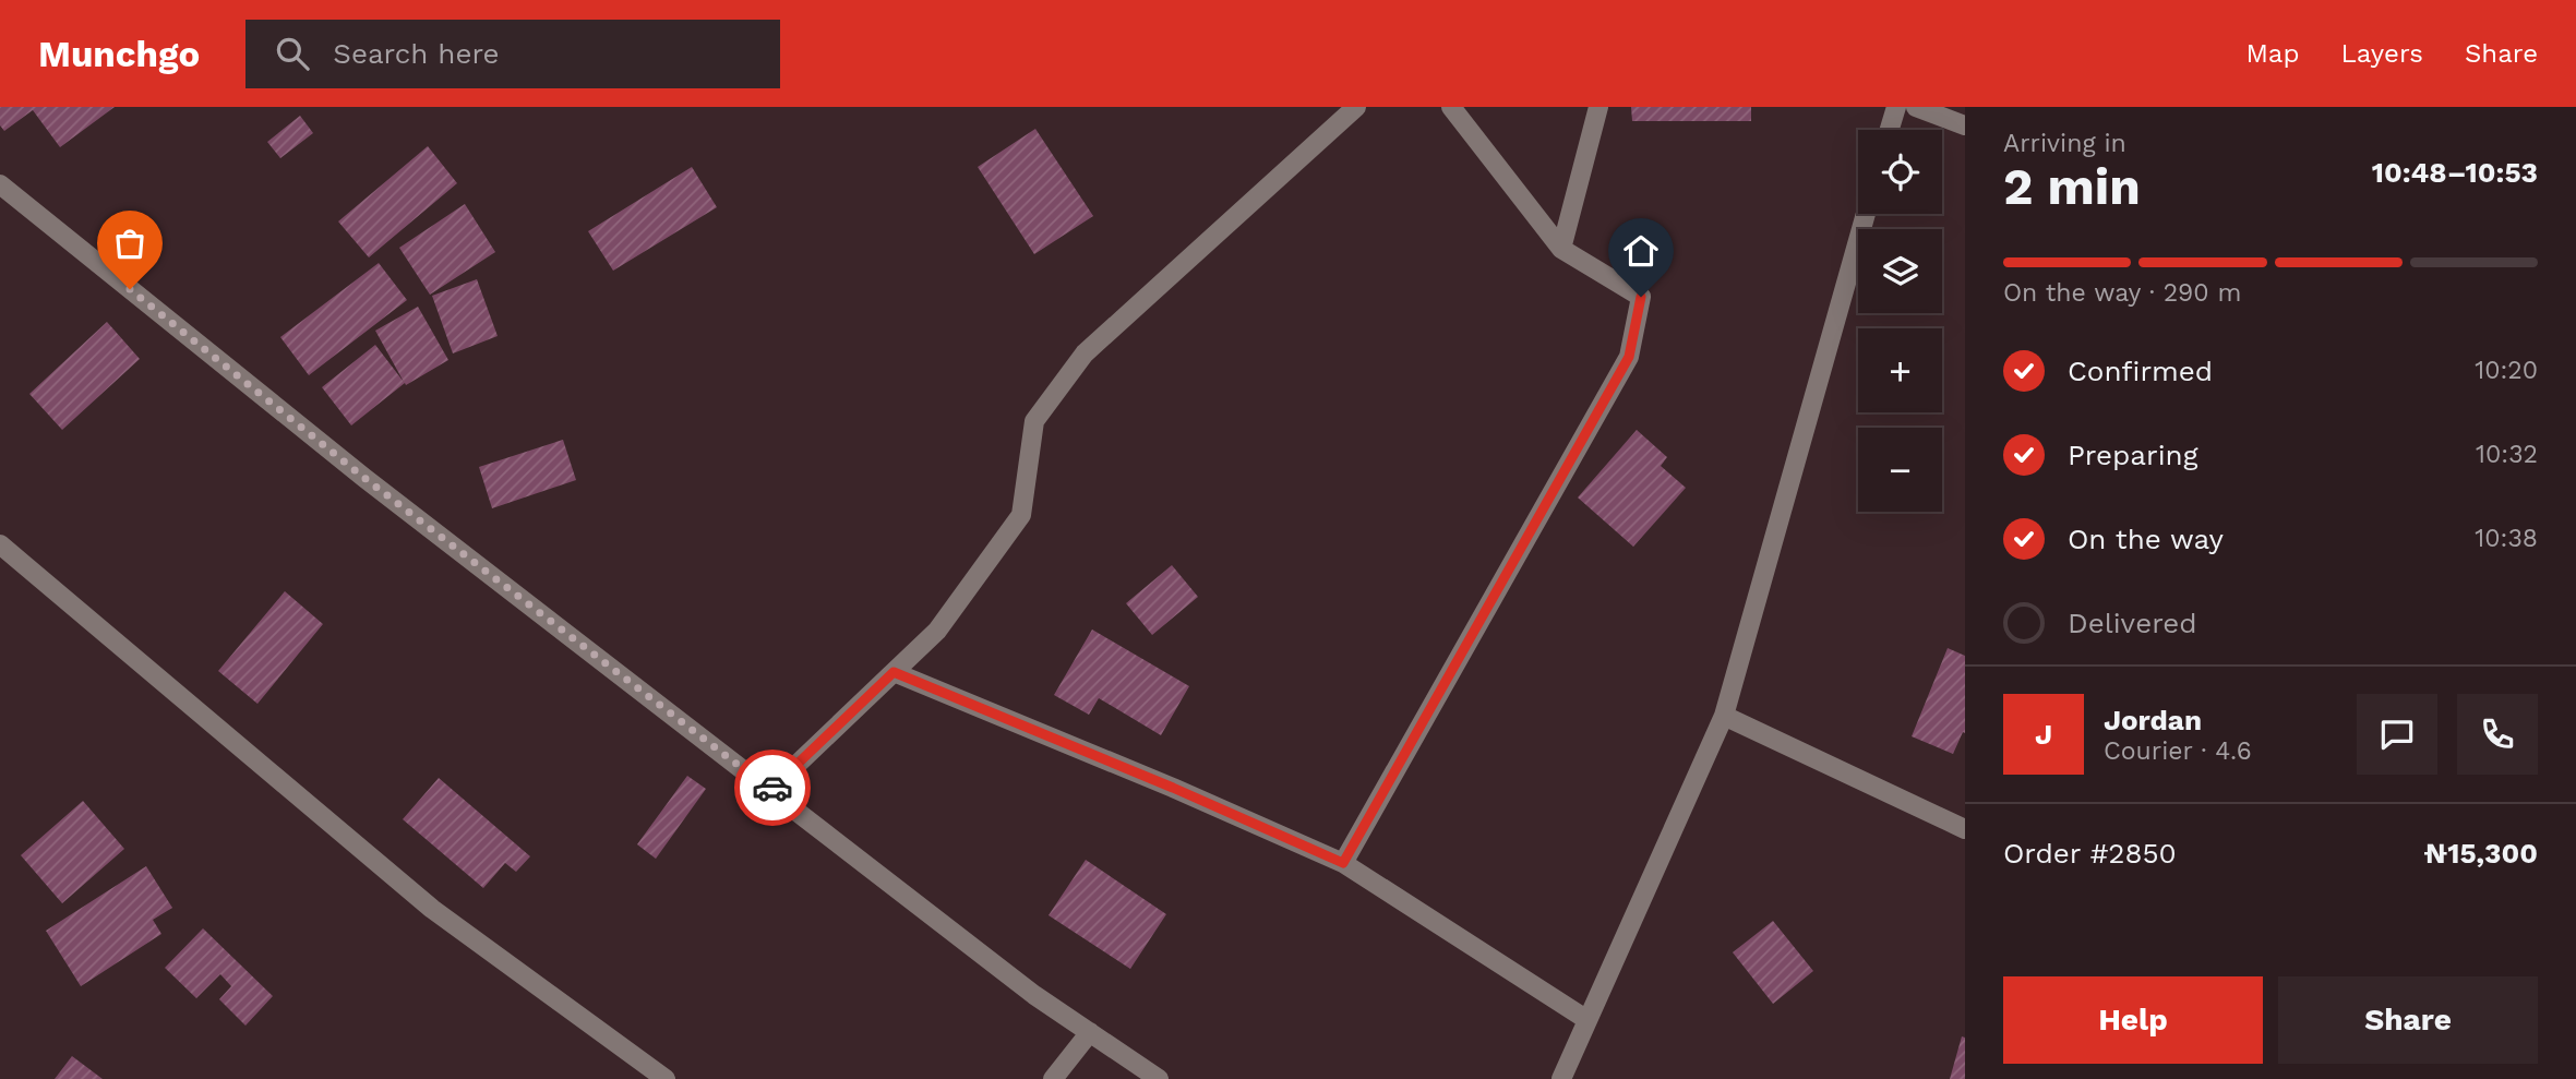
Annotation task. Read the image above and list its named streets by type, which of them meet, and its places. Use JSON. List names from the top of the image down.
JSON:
{
  "page": {
    "header": "Munchgo",
    "search": "Search here",
    "nav": ["Map", "Layers", "Share"],
    "heading": ["2 min", "Arriving in", "10:48–10:53"],
    "panel": [
      "Jordan",
      "Courier · 4.6",
      "Order #2850",
      "₦15,300"
    ],
    "map_buttons": ["+", "−"],
    "bar": "On the way · 290 m",
    "list": [
      ["Confirmed", "10:20"],
      ["Preparing", "10:32"],
      ["On the way", "10:38"],
      "Delivered"
    ],
    "round": "J",
    "buttons": ["Help", "Share"]
  }
}
